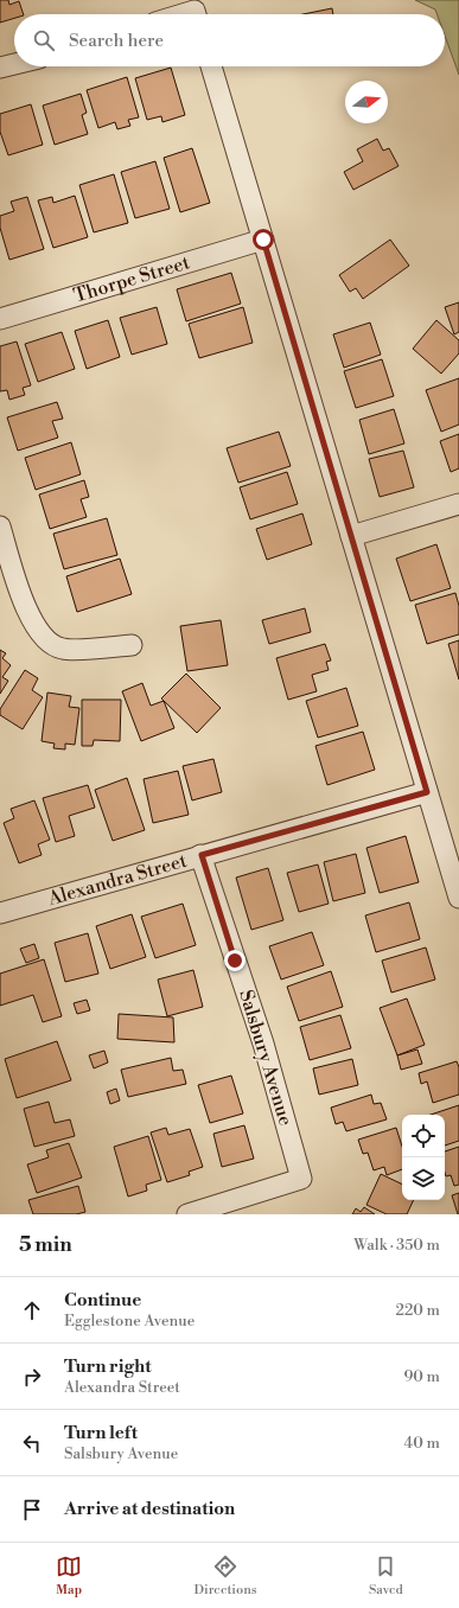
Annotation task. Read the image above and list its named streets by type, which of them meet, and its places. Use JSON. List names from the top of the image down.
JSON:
{
  "streets": {
    "street": ["Thorpe Street", "Alexandra Street", "Salsbury Avenue"]
  },
  "crossings": [
    ["Alexandra Street", "Salsbury Avenue"]
  ],
  "north": "right",
  "page": {
    "search": "Search here",
    "heading": ["5 min", "Walk · 350 m"],
    "list": [
      ["Continue", "Egglestone Avenue", "220 m"],
      ["Turn right", "Alexandra Street", "90 m"],
      ["Turn left", "Salsbury Avenue", "40 m"],
      "Arrive at destination"
    ],
    "nav": ["Map", "Directions", "Saved"]
  }
}
